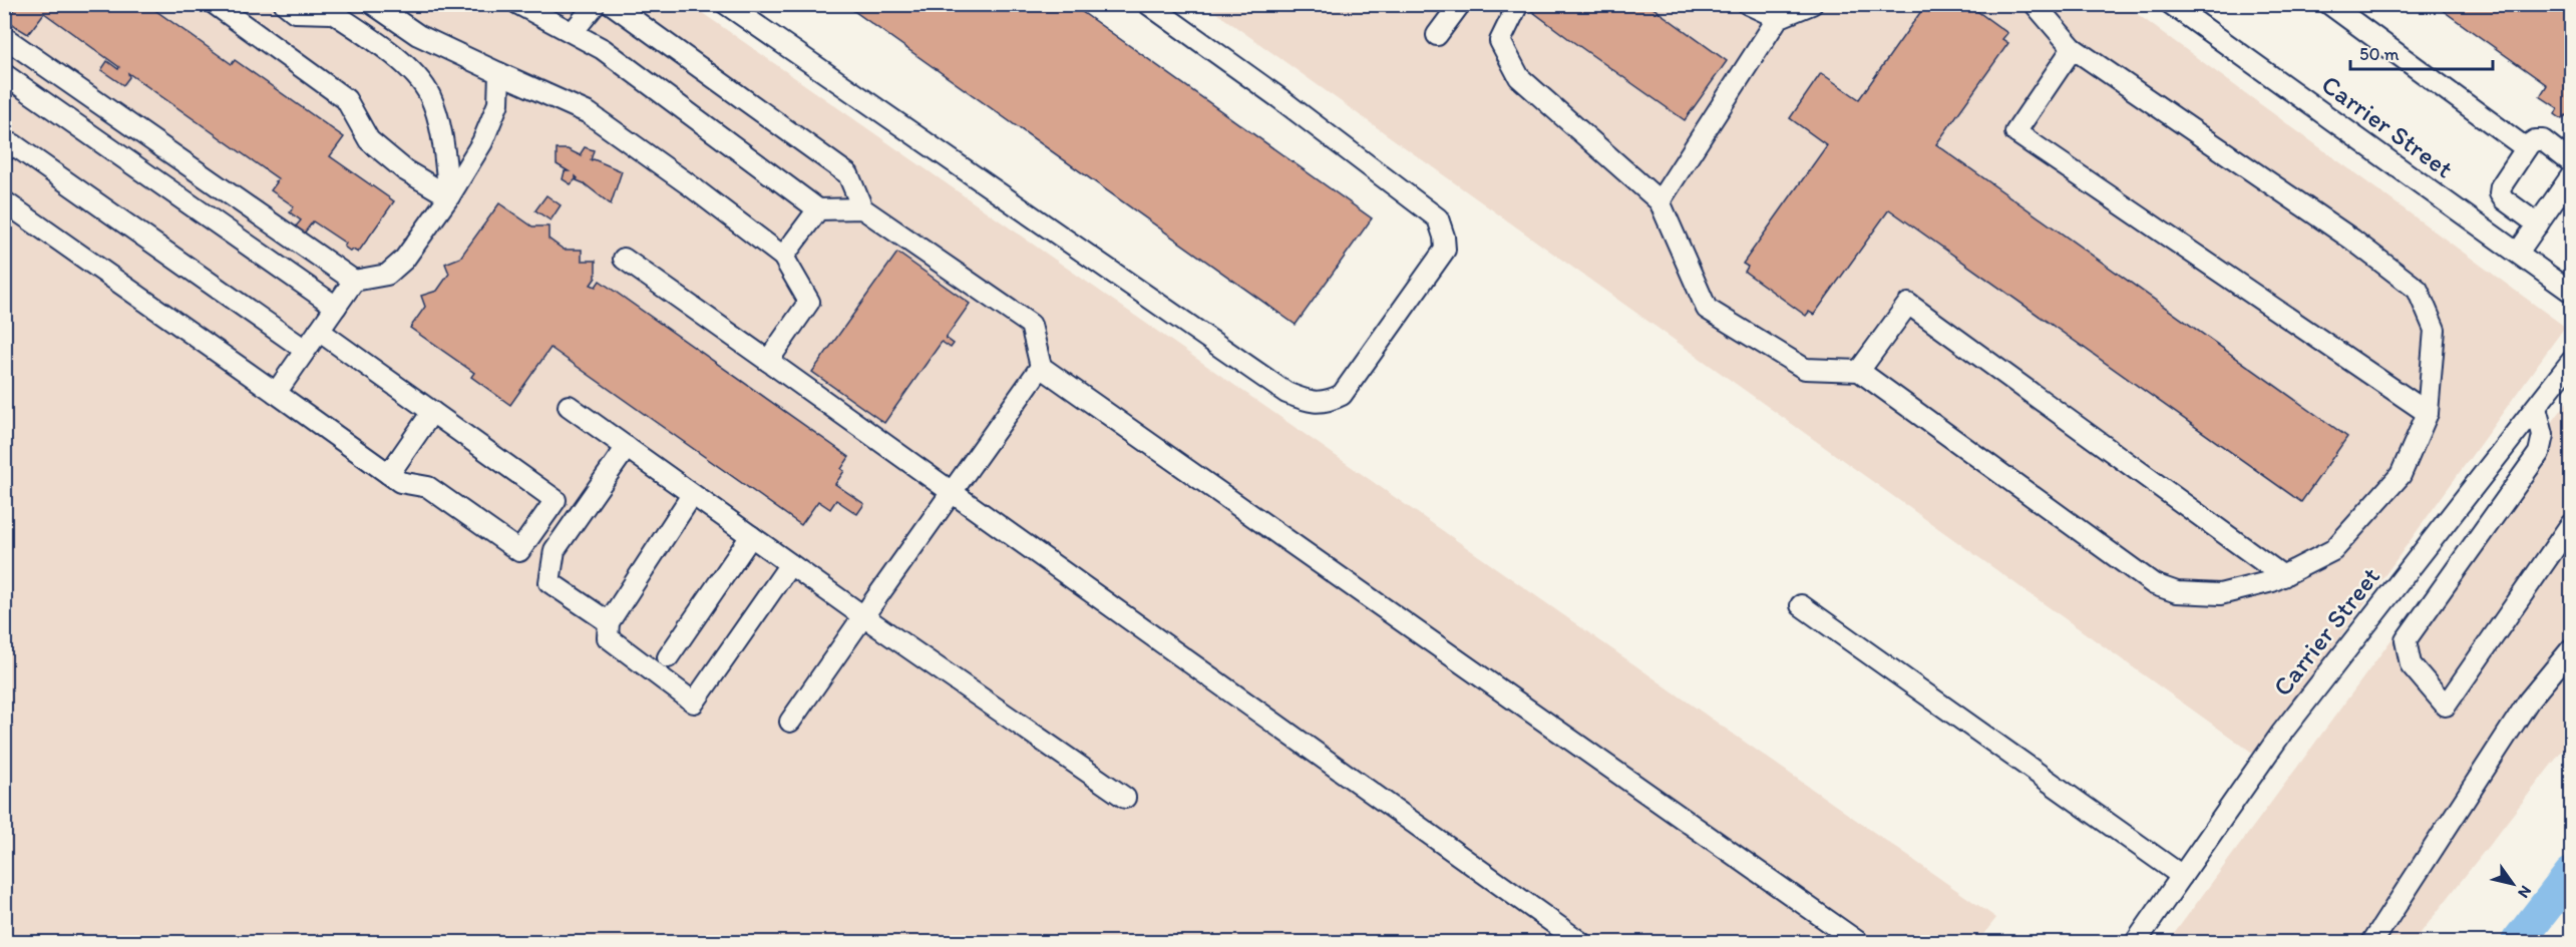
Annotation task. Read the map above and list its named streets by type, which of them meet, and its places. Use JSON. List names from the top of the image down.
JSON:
{
  "streets": {
    "street": ["Carrier Street"]
  },
  "scale_bar": "50 m",
  "north": "bottom right"
}
